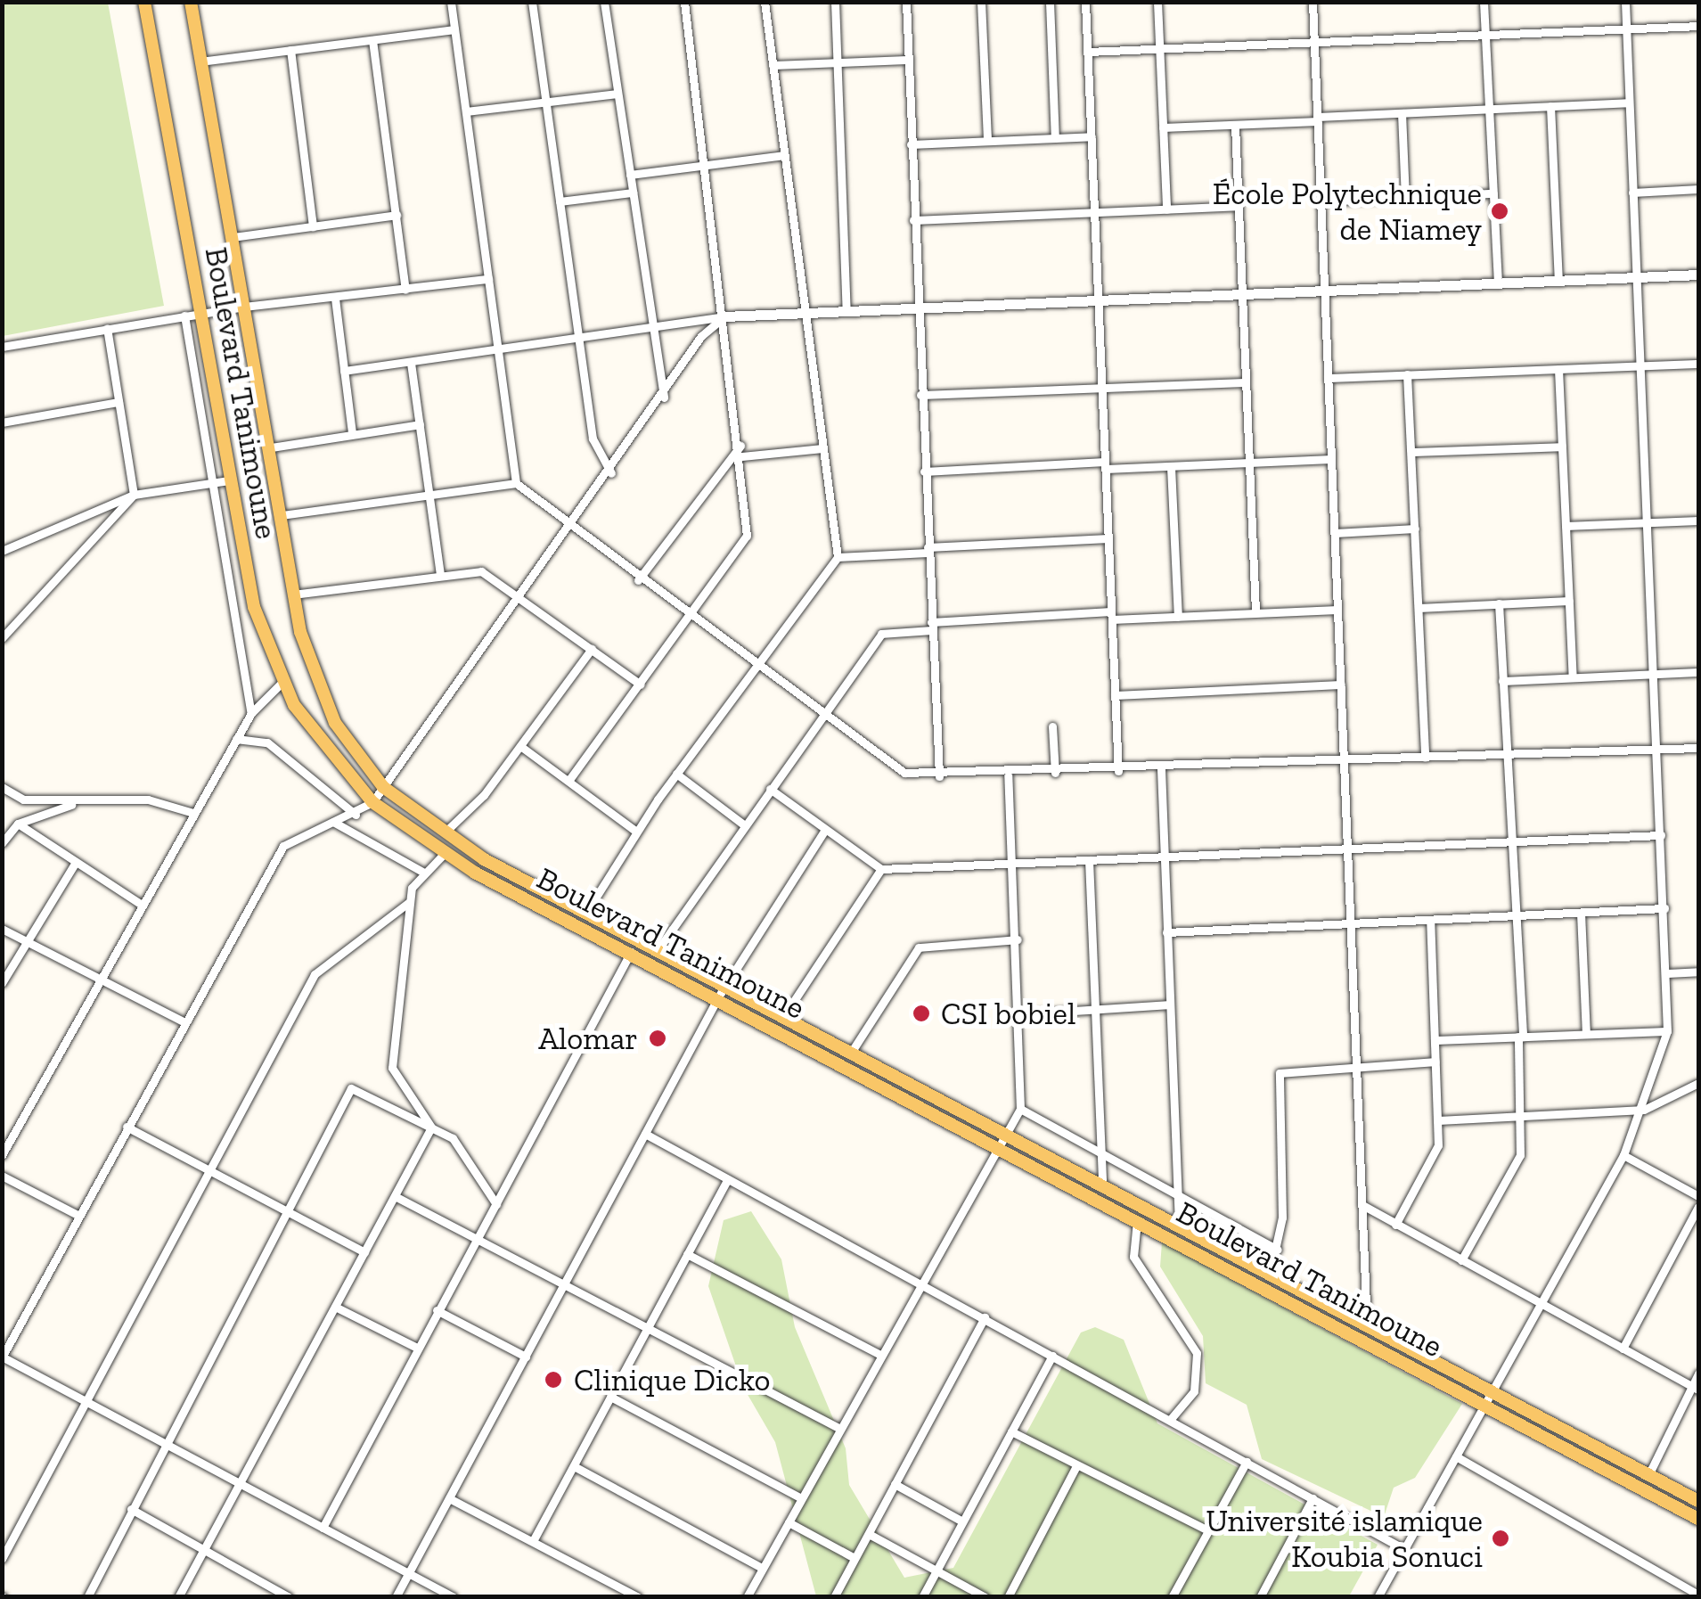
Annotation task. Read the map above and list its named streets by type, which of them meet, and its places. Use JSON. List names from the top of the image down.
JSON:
{
  "streets": {
    "main road": ["Boulevard Tanimoune"]
  },
  "places": [
    "École Polytechnique de Niamey",
    "CSI bobiel",
    "Alomar",
    "Clinique Dicko",
    "Université islamique Koubia Sonuci"
  ]
}
